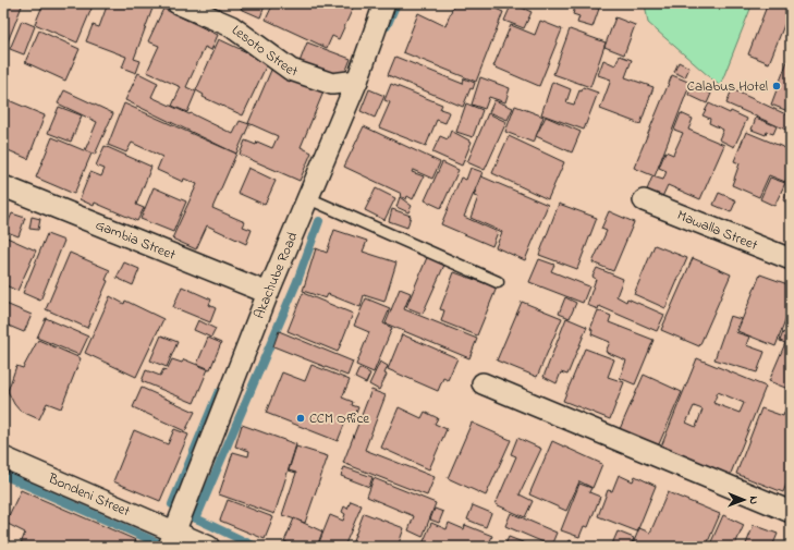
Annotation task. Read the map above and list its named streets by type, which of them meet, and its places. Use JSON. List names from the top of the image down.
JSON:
{
  "streets": {
    "street": [
      "Lesoto Street",
      "Mawalla Street",
      "Gambia Street",
      "Akachube Road",
      "Bondeni Street"
    ]
  },
  "crossings": [
    ["Lesoto Street", "Akachube Road"],
    ["Gambia Street", "Akachube Road"],
    ["Akachube Road", "Bondeni Street"]
  ],
  "places": ["Calabus Hotel", "CCM Office"],
  "north": "right"
}
